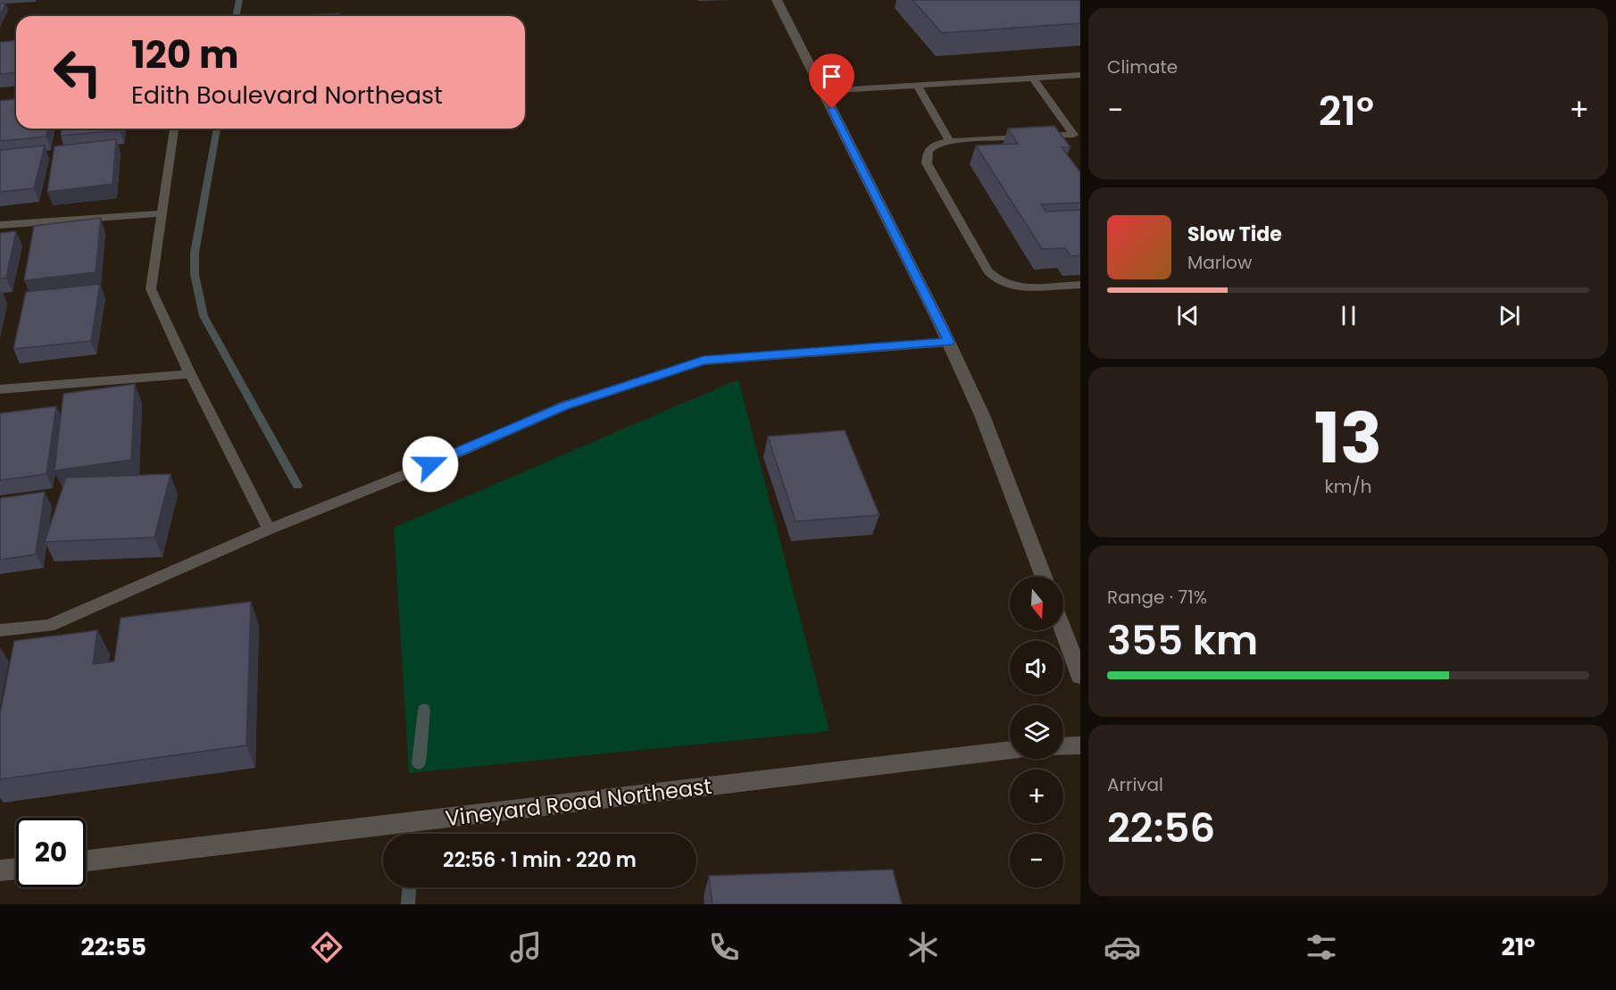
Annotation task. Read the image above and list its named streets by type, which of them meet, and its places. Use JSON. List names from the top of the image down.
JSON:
{
  "streets": {
    "street": ["Vineyard Road Northeast"]
  },
  "north": "bottom",
  "page": {
    "tile": [
      "Climate",
      ["13", "km/h"],
      ["Range · 71%", "355 km"],
      ["Arrival", "22:56"]
    ],
    "turn": ["120 m", "Edith Boulevard Northeast"],
    "heat": ["−", "21°", "+"],
    "song": ["Slow Tide", "Marlow"],
    "map_buttons": ["+", "−"],
    "limit": "20",
    "trip": "22:56 · 1 min · 220 m",
    "tabs": ["22:55", "21°"]
  }
}
